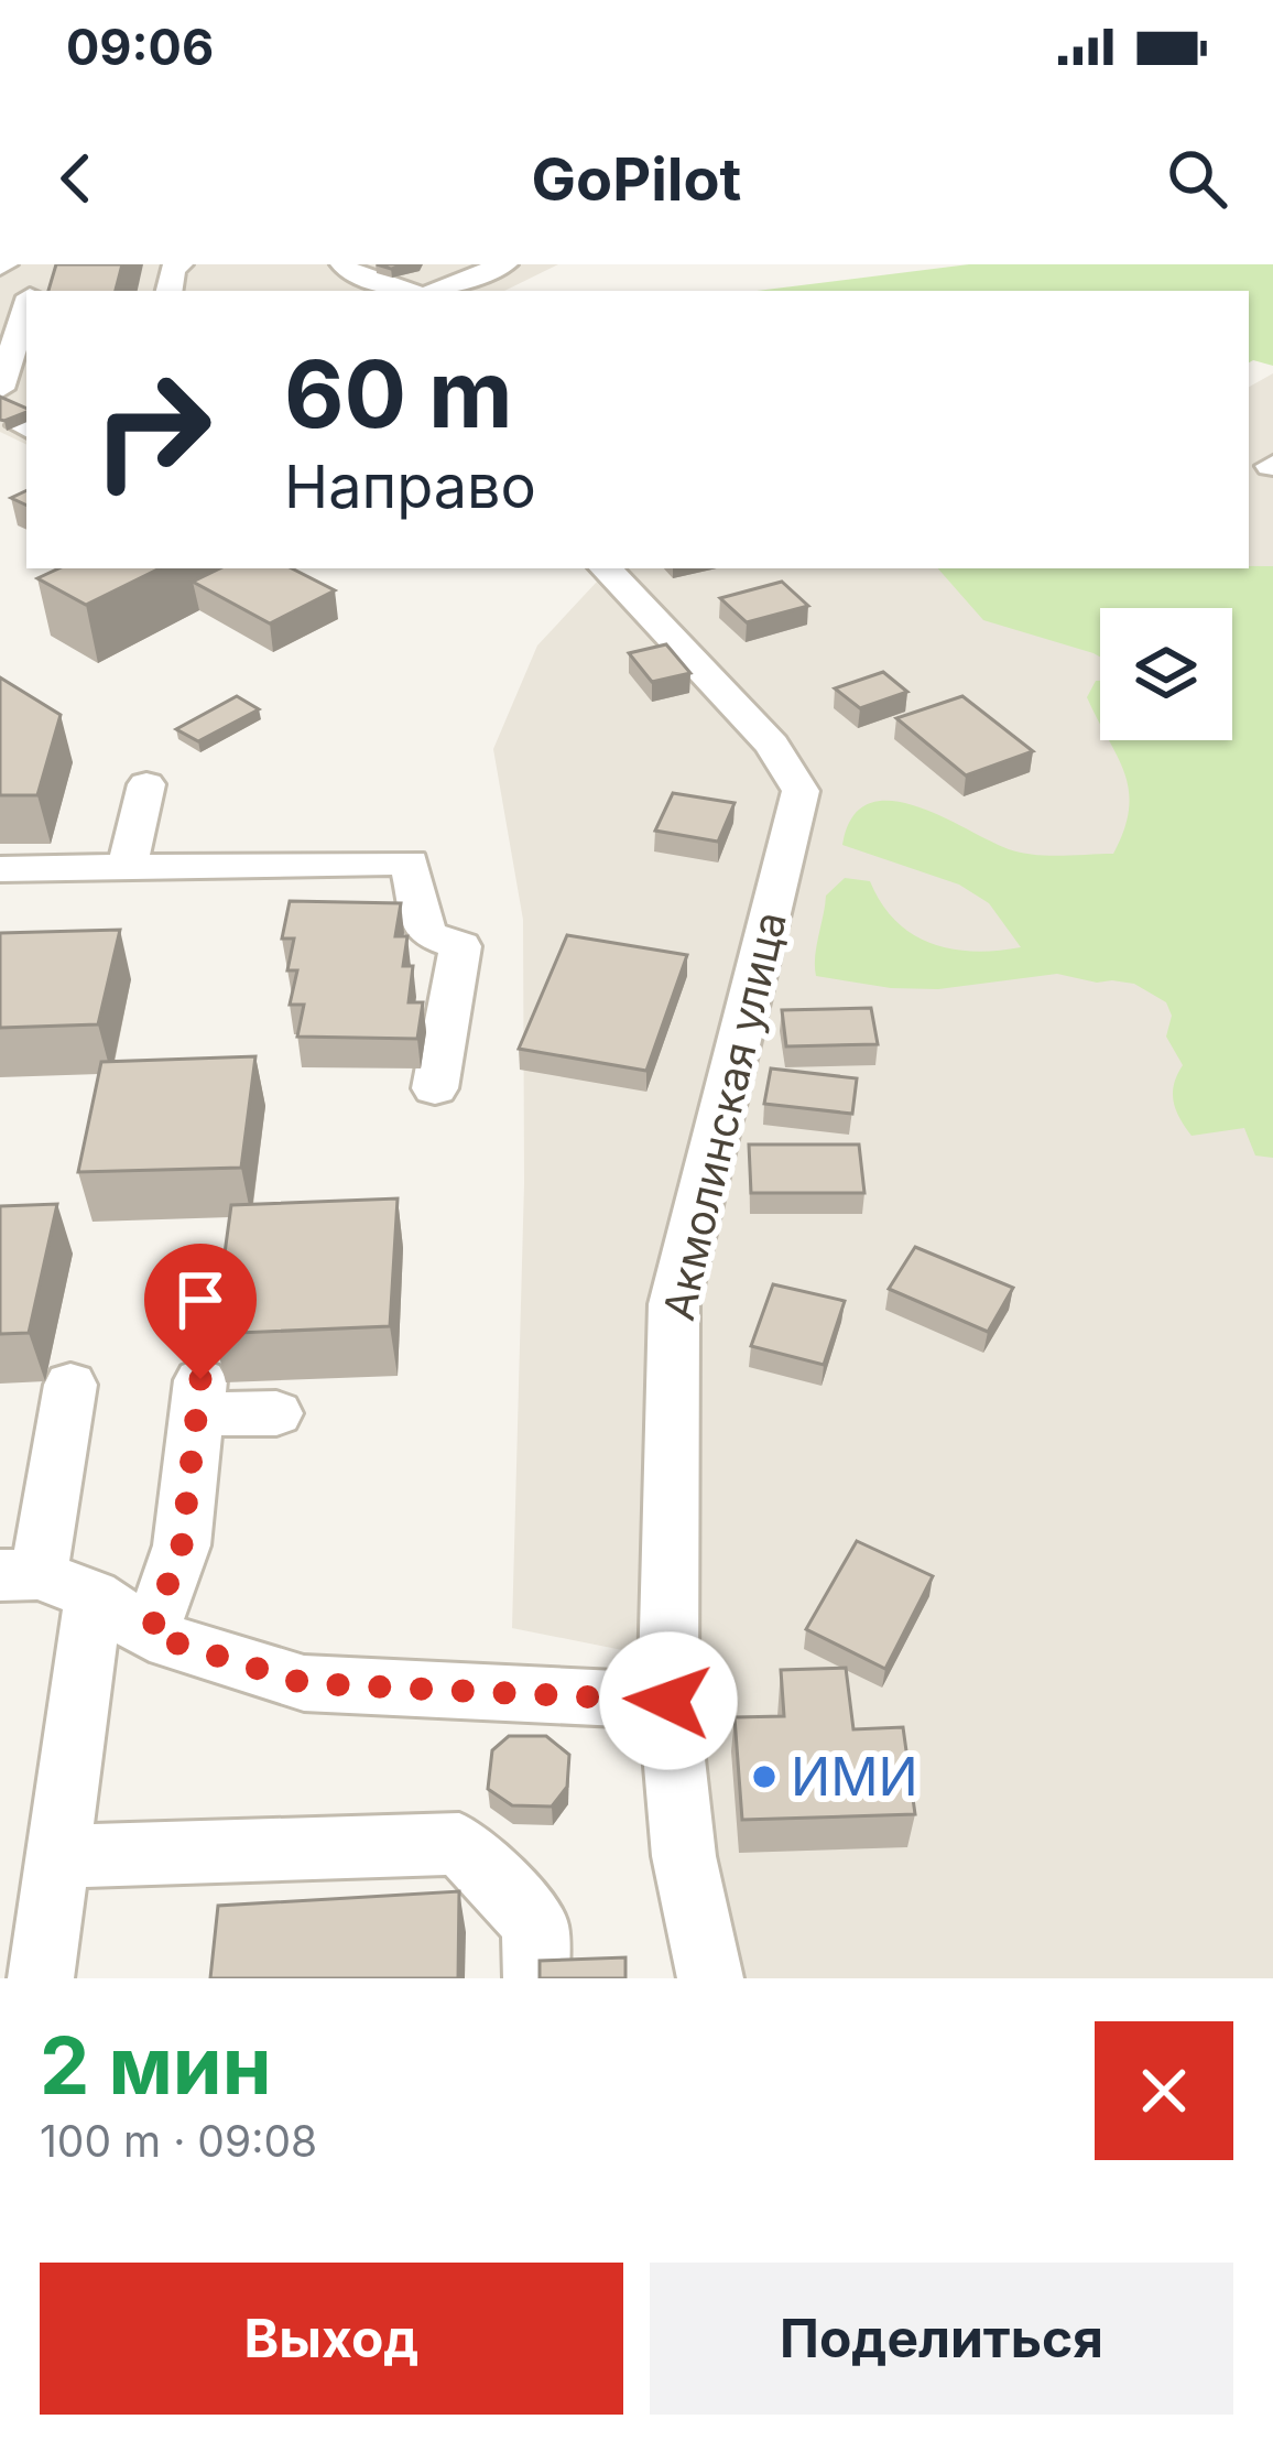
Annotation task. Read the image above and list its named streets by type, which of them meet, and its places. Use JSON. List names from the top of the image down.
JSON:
{
  "streets": {
    "street": ["Акмолинская улица"]
  },
  "places": ["ИМИ"],
  "page": {
    "status": "09:06",
    "header": "GoPilot",
    "turn": ["60 m", "Направо"],
    "heading": ["2 мин", "100 m · 09:08"],
    "buttons": ["Выход", "Поделиться"]
  }
}
